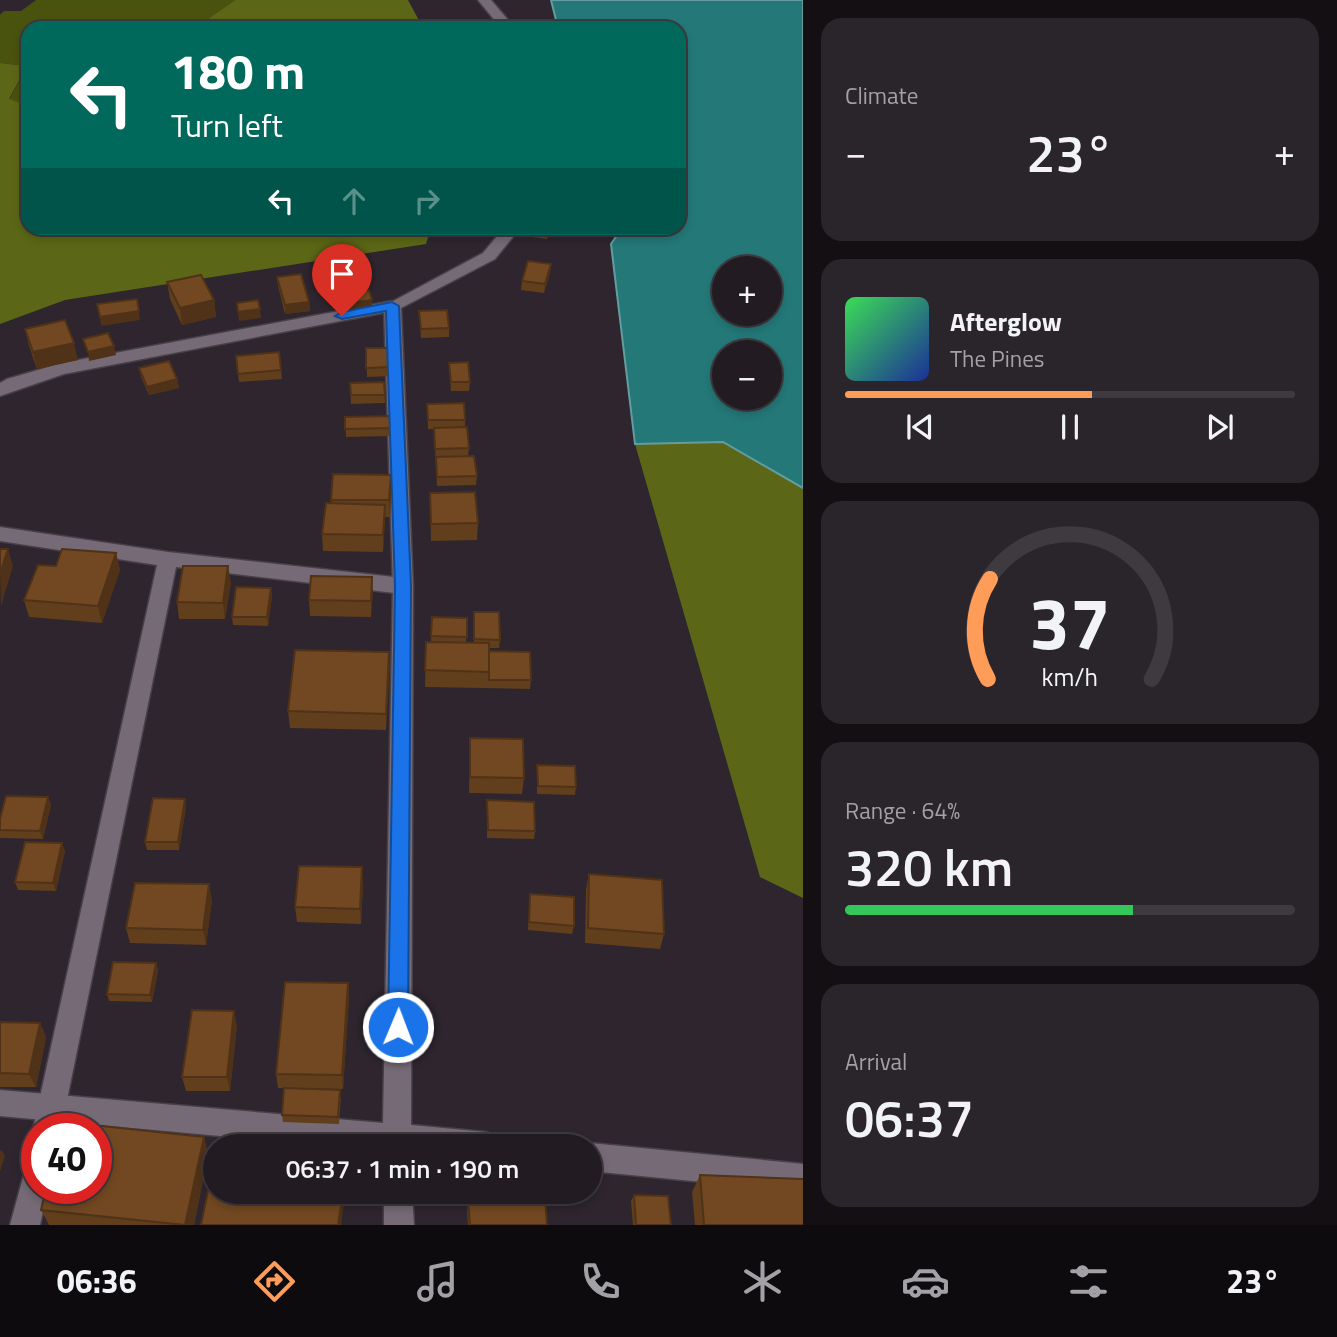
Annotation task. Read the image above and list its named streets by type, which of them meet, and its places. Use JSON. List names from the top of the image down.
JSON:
{
  "page": {
    "tile": [
      "Climate",
      ["Range · 64%", "320 km"],
      ["Arrival", "06:37"]
    ],
    "turn": ["180 m", "Turn left"],
    "heat": ["−", "23°", "+"],
    "map_buttons": ["+", "−"],
    "song": ["Afterglow", "The Pines"],
    "limit": "40",
    "trip": "06:37 · 1 min · 190 m",
    "tabs": ["06:36", "23°"],
    "gauge": ["37", "km/h"]
  }
}
